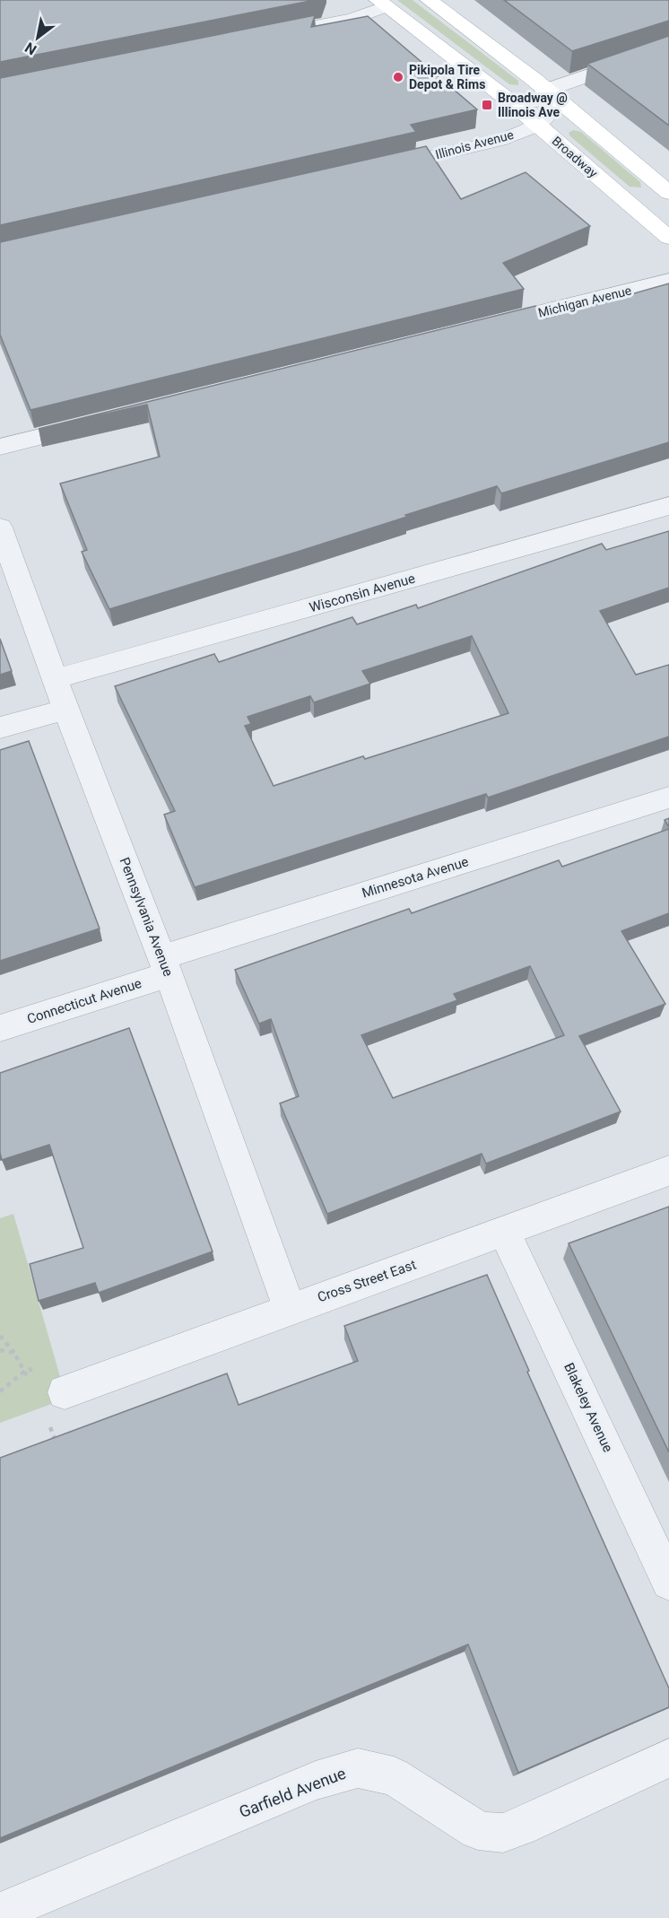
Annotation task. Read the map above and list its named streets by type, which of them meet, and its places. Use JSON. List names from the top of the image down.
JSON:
{
  "streets": {
    "main road": ["Broadway"],
    "street": [
      "Illinois Avenue",
      "Michigan Avenue",
      "Wisconsin Avenue",
      "Minnesota Avenue",
      "Pennsylvania Avenue",
      "Connecticut Avenue",
      "Cross Street East",
      "Blakeley Avenue",
      "Garfield Avenue"
    ]
  },
  "crossings": [
    ["Illinois Avenue", "Broadway"],
    ["Wisconsin Avenue", "Pennsylvania Avenue"],
    ["Minnesota Avenue", "Pennsylvania Avenue"],
    ["Minnesota Avenue", "Connecticut Avenue"],
    ["Pennsylvania Avenue", "Connecticut Avenue"],
    ["Pennsylvania Avenue", "Cross Street East"],
    ["Cross Street East", "Blakeley Avenue"]
  ],
  "places": {
    "other": ["Pikipola Tire Depot & Rims"],
    "transit": ["Broadway @ Illinois Ave"]
  },
  "north": "bottom left"
}
